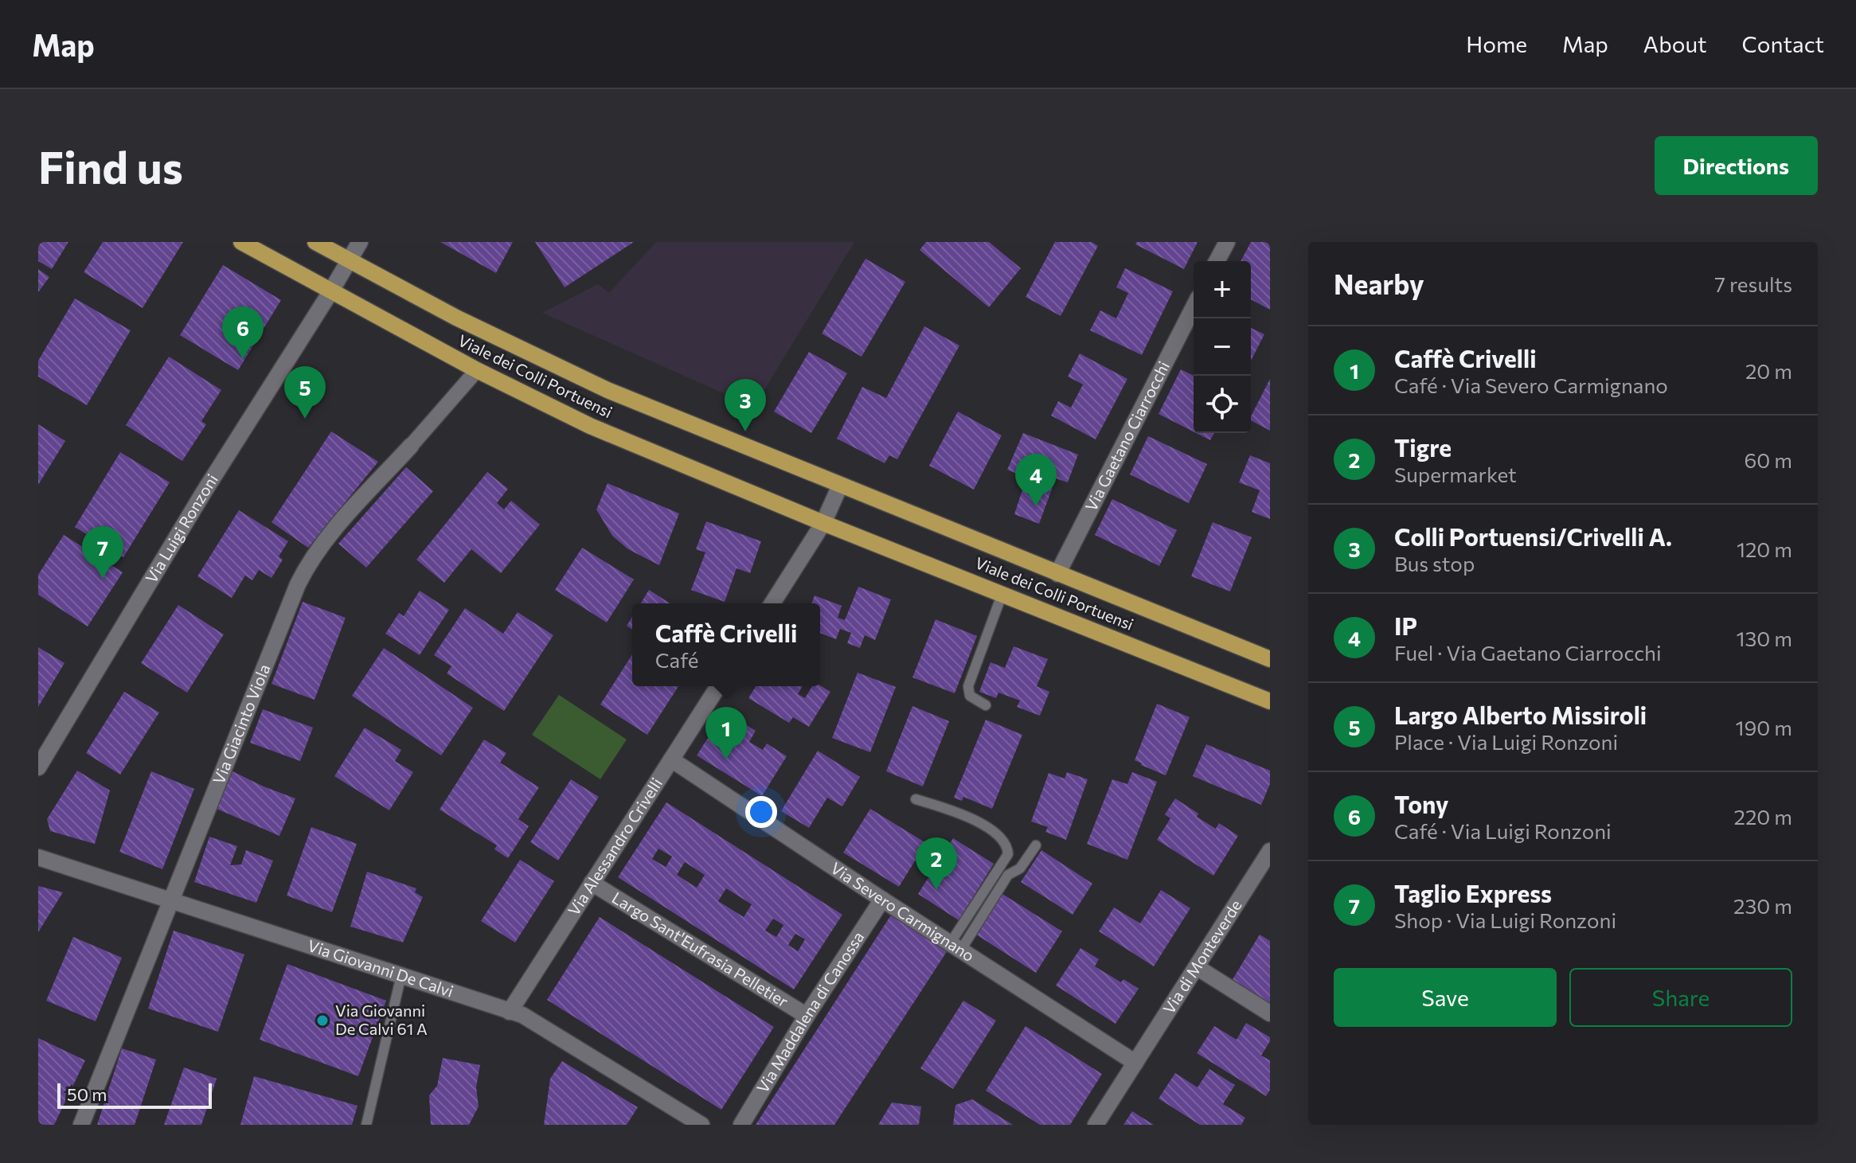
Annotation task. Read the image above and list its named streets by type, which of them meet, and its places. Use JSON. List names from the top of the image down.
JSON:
{
  "streets": {
    "main road": ["Viale dei Colli Portuensi"],
    "street": [
      "Via Gaetano Ciarrocchi",
      "Via Luigi Ronzoni",
      "Via Giacinto Viola",
      "Via Alessandro Crivelli",
      "Via Severo Carmignano",
      "Largo Sant'Eufrasia Pelletier",
      "Via di Monteverde",
      "Via Giovanni De Calvi",
      "Via Maddalena di Canossa"
    ]
  },
  "crossings": [
    ["Viale dei Colli Portuensi", "Via Gaetano Ciarrocchi"],
    ["Viale dei Colli Portuensi", "Via Luigi Ronzoni"],
    ["Viale dei Colli Portuensi", "Via Giacinto Viola"],
    ["Via Giacinto Viola", "Via Giovanni De Calvi"],
    ["Via Alessandro Crivelli", "Via Severo Carmignano"],
    ["Via Alessandro Crivelli", "Largo Sant'Eufrasia Pelletier"],
    ["Via Alessandro Crivelli", "Via Giovanni De Calvi"],
    ["Via Severo Carmignano", "Via di Monteverde"],
    ["Via Severo Carmignano", "Via Maddalena di Canossa"],
    ["Largo Sant'Eufrasia Pelletier", "Via Maddalena di Canossa"]
  ],
  "places": ["Via Giovanni De Calvi 61 A"],
  "scale_bar": "50 m",
  "page": {
    "header": "Map",
    "nav": [
      "Home",
      "Map",
      "About",
      "Contact"
    ],
    "buttons": [
      "Directions",
      ["Save", "Share"]
    ],
    "title": "Find us",
    "heading": ["Nearby", "7 results"],
    "map_buttons": ["+", "−"],
    "pins": [
      "6",
      "5",
      "3",
      "4",
      "7",
      "1",
      "2"
    ],
    "list": [
      {
        "mark": "1",
        "name": "Caffè Crivelli",
        "note": "Café · Via Severo Carmignano",
        "value": "20 m"
      },
      {
        "mark": "2",
        "name": "Tigre",
        "note": "Supermarket",
        "value": "60 m"
      },
      {
        "mark": "3",
        "name": "Colli Portuensi/Crivelli A.",
        "note": "Bus stop",
        "value": "120 m"
      },
      {
        "mark": "4",
        "name": "IP",
        "note": "Fuel · Via Gaetano Ciarrocchi",
        "value": "130 m"
      },
      {
        "mark": "5",
        "name": "Largo Alberto Missiroli",
        "note": "Place · Via Luigi Ronzoni",
        "value": "190 m"
      },
      {
        "mark": "6",
        "name": "Tony",
        "note": "Café · Via Luigi Ronzoni",
        "value": "220 m"
      },
      {
        "mark": "7",
        "name": "Taglio Express",
        "note": "Shop · Via Luigi Ronzoni",
        "value": "230 m"
      }
    ],
    "popup": ["Caffè Crivelli", "Café"],
    "scale": "50 m"
  }
}
